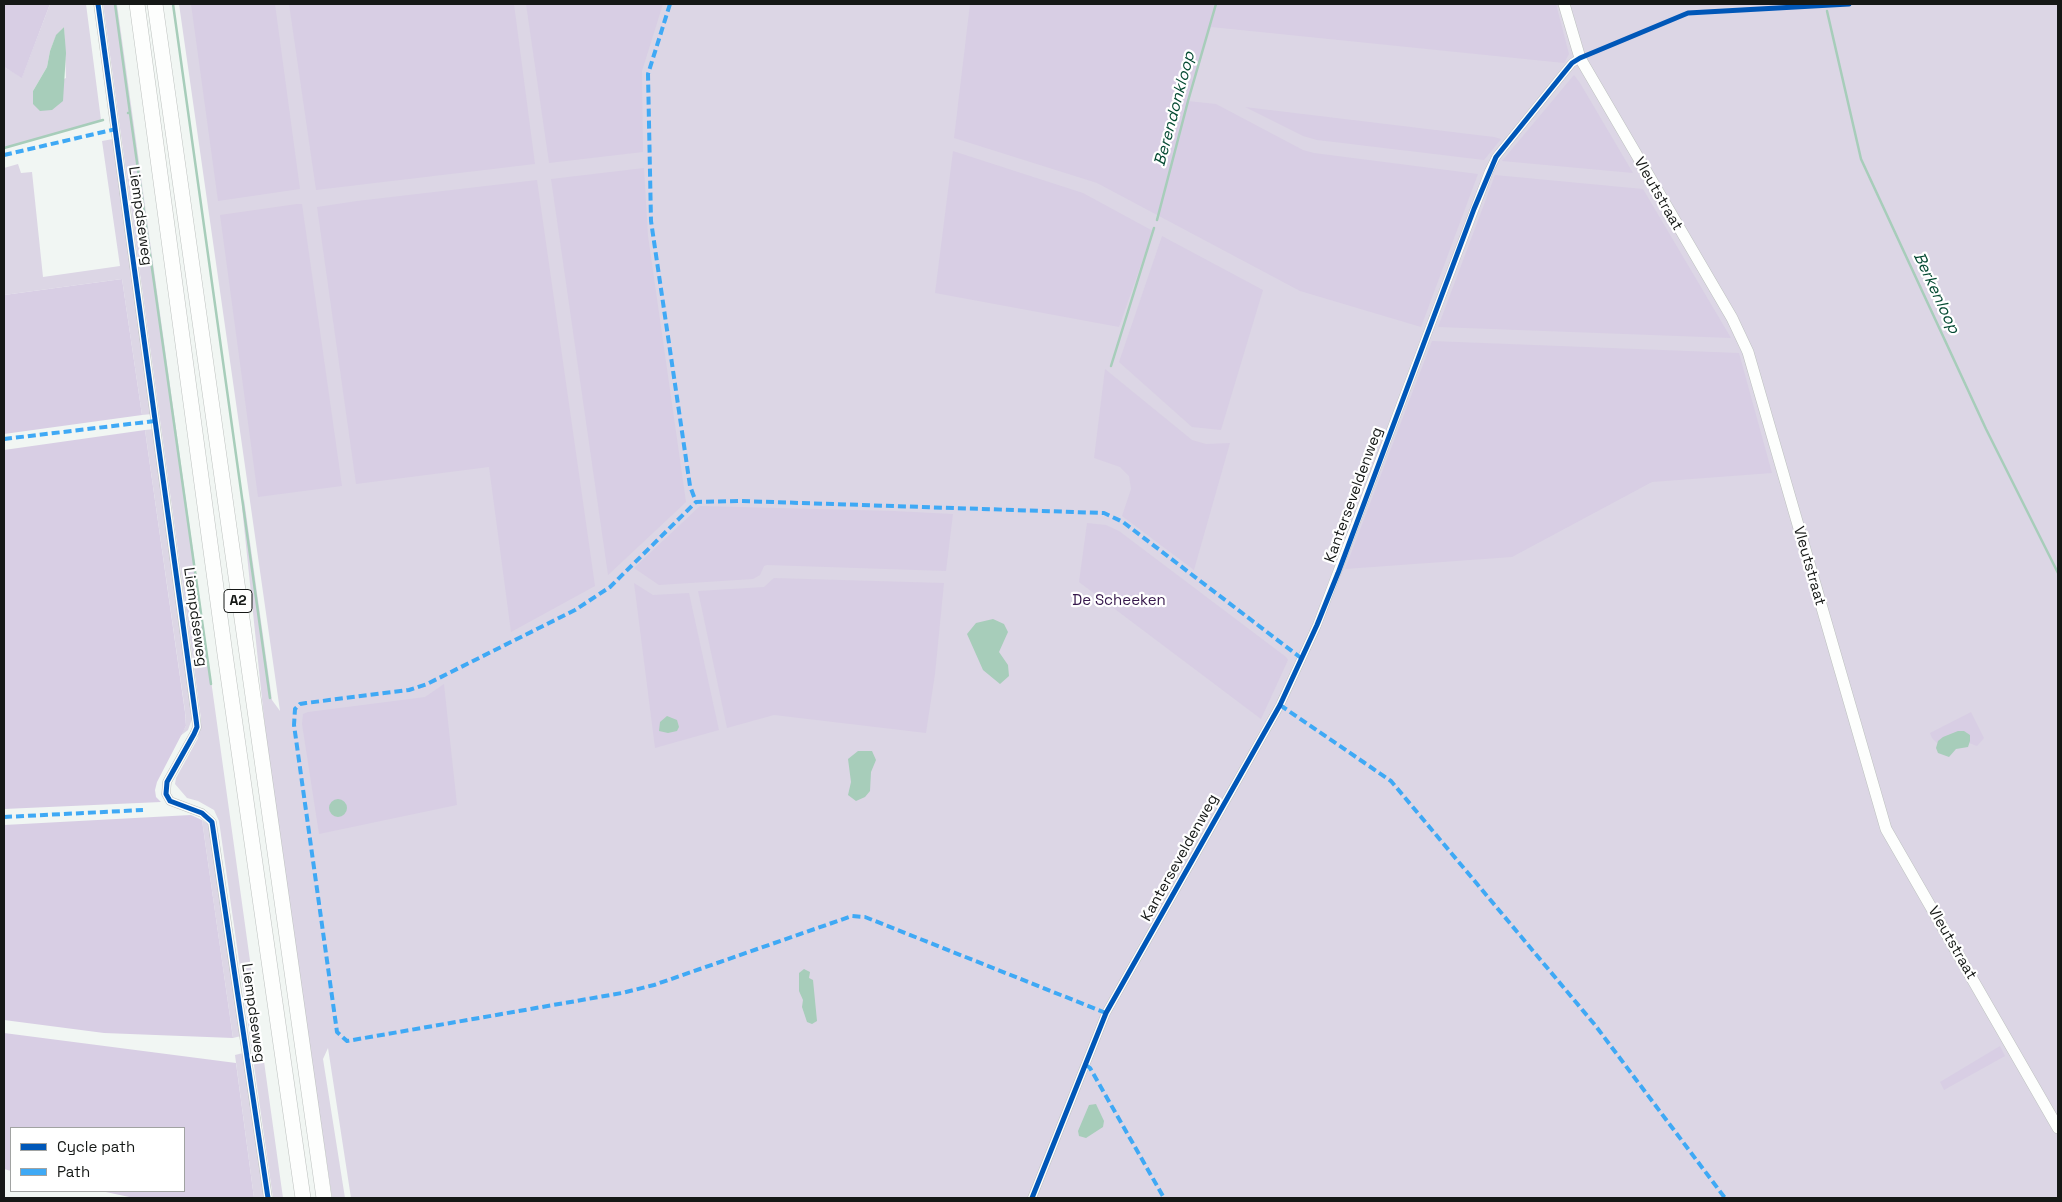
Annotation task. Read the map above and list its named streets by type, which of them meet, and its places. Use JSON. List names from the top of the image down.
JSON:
{
  "streets": {
    "highway": ["A2"],
    "street": ["Vleutstraat", "Liempdseweg", "Kanterseveldenweg"]
  },
  "crossings": [
    ["Vleutstraat", "Kanterseveldenweg"]
  ],
  "water": ["Berendonkloop", "Berkenloop"],
  "parks": ["De Scheeken"],
  "legend": ["Cycle path", "Path"]
}
